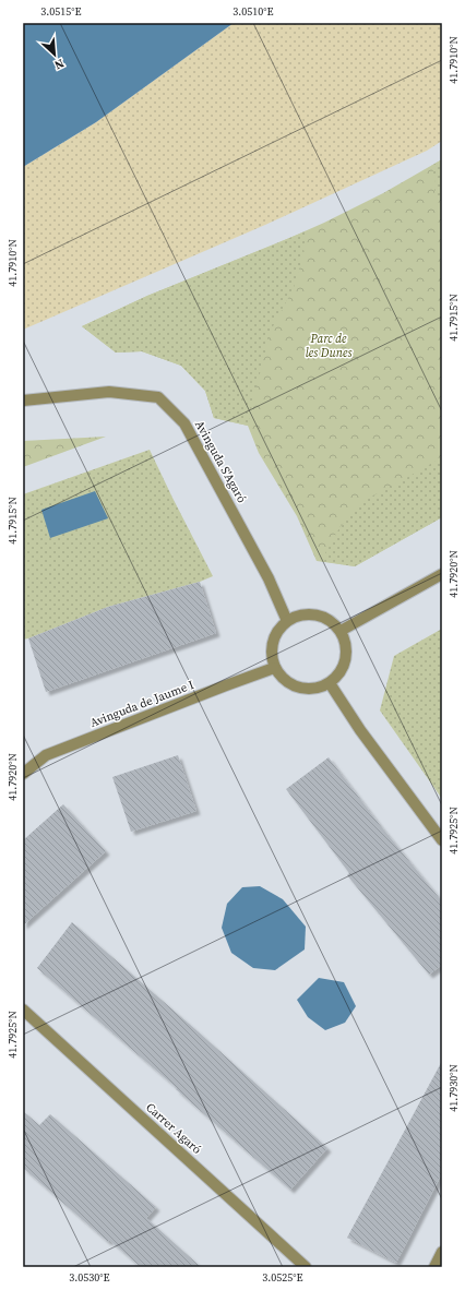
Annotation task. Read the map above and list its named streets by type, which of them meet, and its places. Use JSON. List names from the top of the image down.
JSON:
{
  "streets": {
    "street": ["Avinguda S'Agaró", "Avinguda de Jaume I", "Carrer Agaró"]
  },
  "crossings": [
    ["Avinguda S'Agaró", "Avinguda de Jaume I"]
  ],
  "parks": ["Parc de les Dunes"],
  "north": "bottom right",
  "coordinates": [
    "3.0515°E",
    "3.0510°E",
    "41.7910°N",
    "41.7915°N",
    "41.7920°N",
    "41.7925°N",
    "41.7930°N",
    "3.0530°E",
    "3.0525°E"
  ]
}
